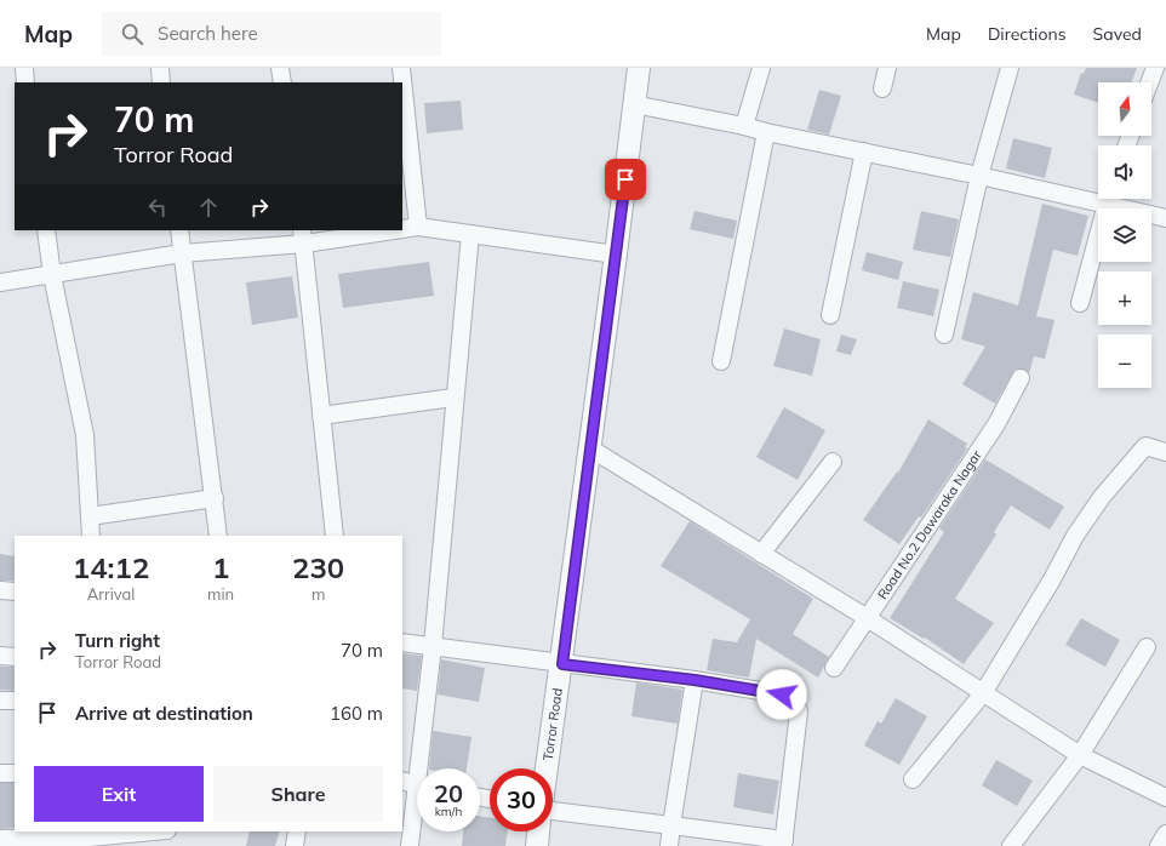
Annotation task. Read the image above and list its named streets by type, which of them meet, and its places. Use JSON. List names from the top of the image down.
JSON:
{
  "streets": {
    "street": ["Road No.2 Dawaraka Nagar", "Torror Road"]
  },
  "north": "top",
  "page": {
    "header": "Map",
    "search": "Search here",
    "nav": ["Map", "Directions", "Saved"],
    "map_buttons": ["+", "−"],
    "turn": ["70 m", "Torror Road"],
    "eta": [
      "14:12",
      "Arrival",
      "1",
      "min",
      "230",
      "m"
    ],
    "list": [
      {
        "name": "Turn right",
        "note": "Torror Road",
        "value": "70 m"
      },
      {
        "name": "Arrive at destination",
        "value": "160 m"
      }
    ],
    "buttons": ["Exit", "Share"],
    "speed": "20 km/h",
    "limit": "30"
  }
}
